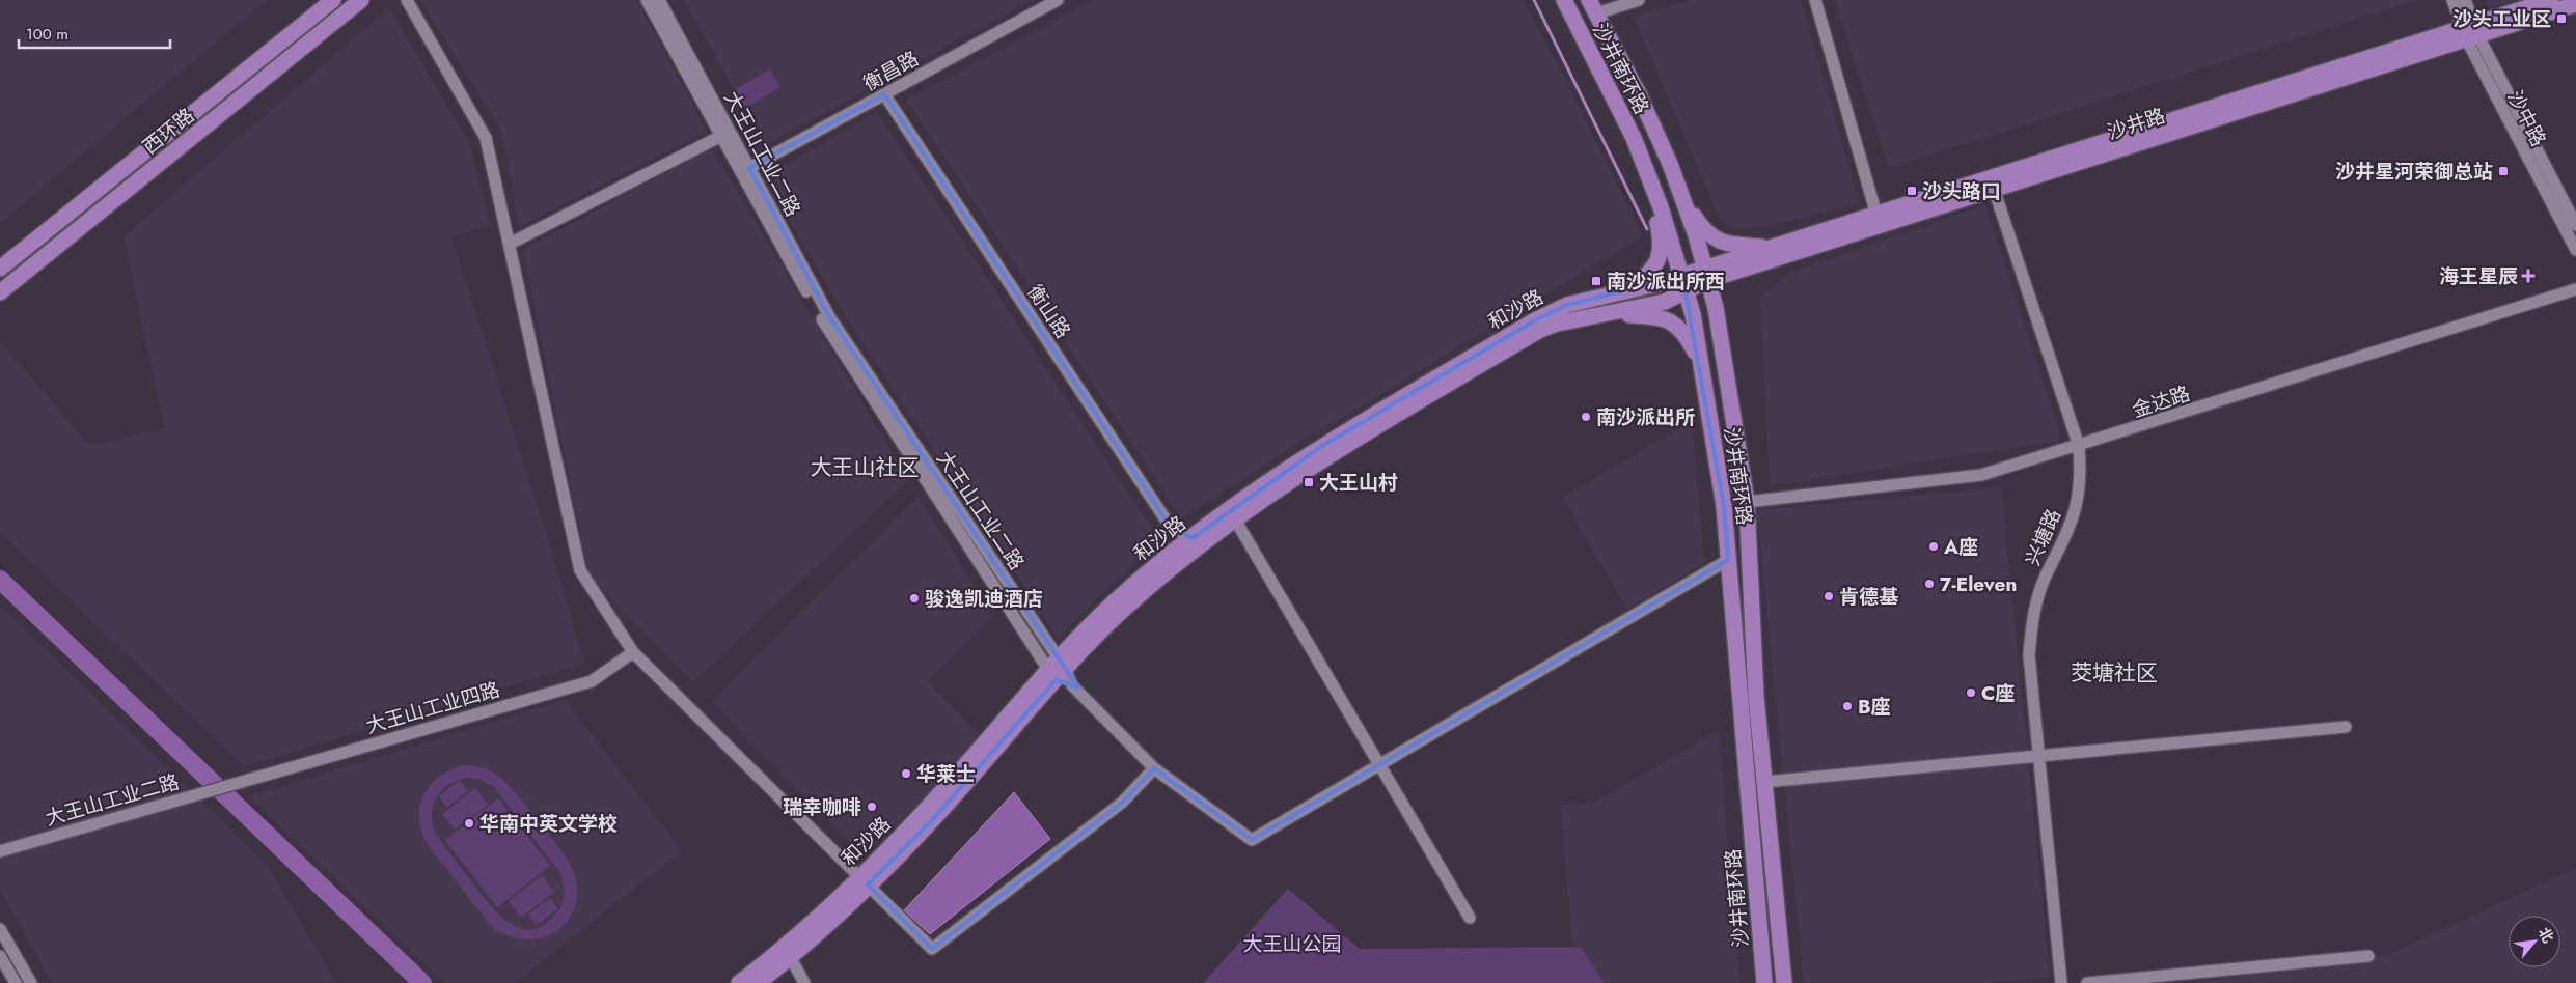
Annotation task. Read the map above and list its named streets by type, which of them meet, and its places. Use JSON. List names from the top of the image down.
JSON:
{
  "streets": {
    "main road": [
      "沙井南环路",
      "沙井路",
      "西环路",
      "和沙路"
    ],
    "street": [
      "衡昌路",
      "沙中路",
      "大王山工业二路",
      "衡山路",
      "金达路",
      "兴塘路",
      "大王山工业四路"
    ]
  },
  "crossings": [
    ["沙井南环路", "沙井路"],
    ["沙井南环路", "和沙路"],
    ["沙井南环路", "金达路"],
    ["衡昌路", "大王山工业二路"],
    ["衡昌路", "衡山路"],
    ["沙中路", "沙井路"],
    ["沙井路", "和沙路"],
    ["沙井路", "兴塘路"],
    ["大王山工业二路", "和沙路"],
    ["大王山工业二路", "大王山工业四路"],
    ["和沙路", "衡山路"],
    ["金达路", "兴塘路"]
  ],
  "districts": ["大王山社区", "茭塘社区"],
  "parks": ["大王山公园"],
  "places": {
    "transit": [
      "沙头工业区",
      "沙井星河荣御总站",
      "沙头路口",
      "南沙派出所西",
      "大王山村"
    ],
    "health": ["海王星辰"],
    "other": [
      "南沙派出所",
      "A座",
      "7-Eleven",
      "肯德基",
      "骏逸凯迪酒店",
      "C座",
      "B座",
      "华莱士",
      "瑞幸咖啡",
      "华南中英文学校"
    ]
  },
  "scale_bar": "100 m",
  "north": "top right"
}
